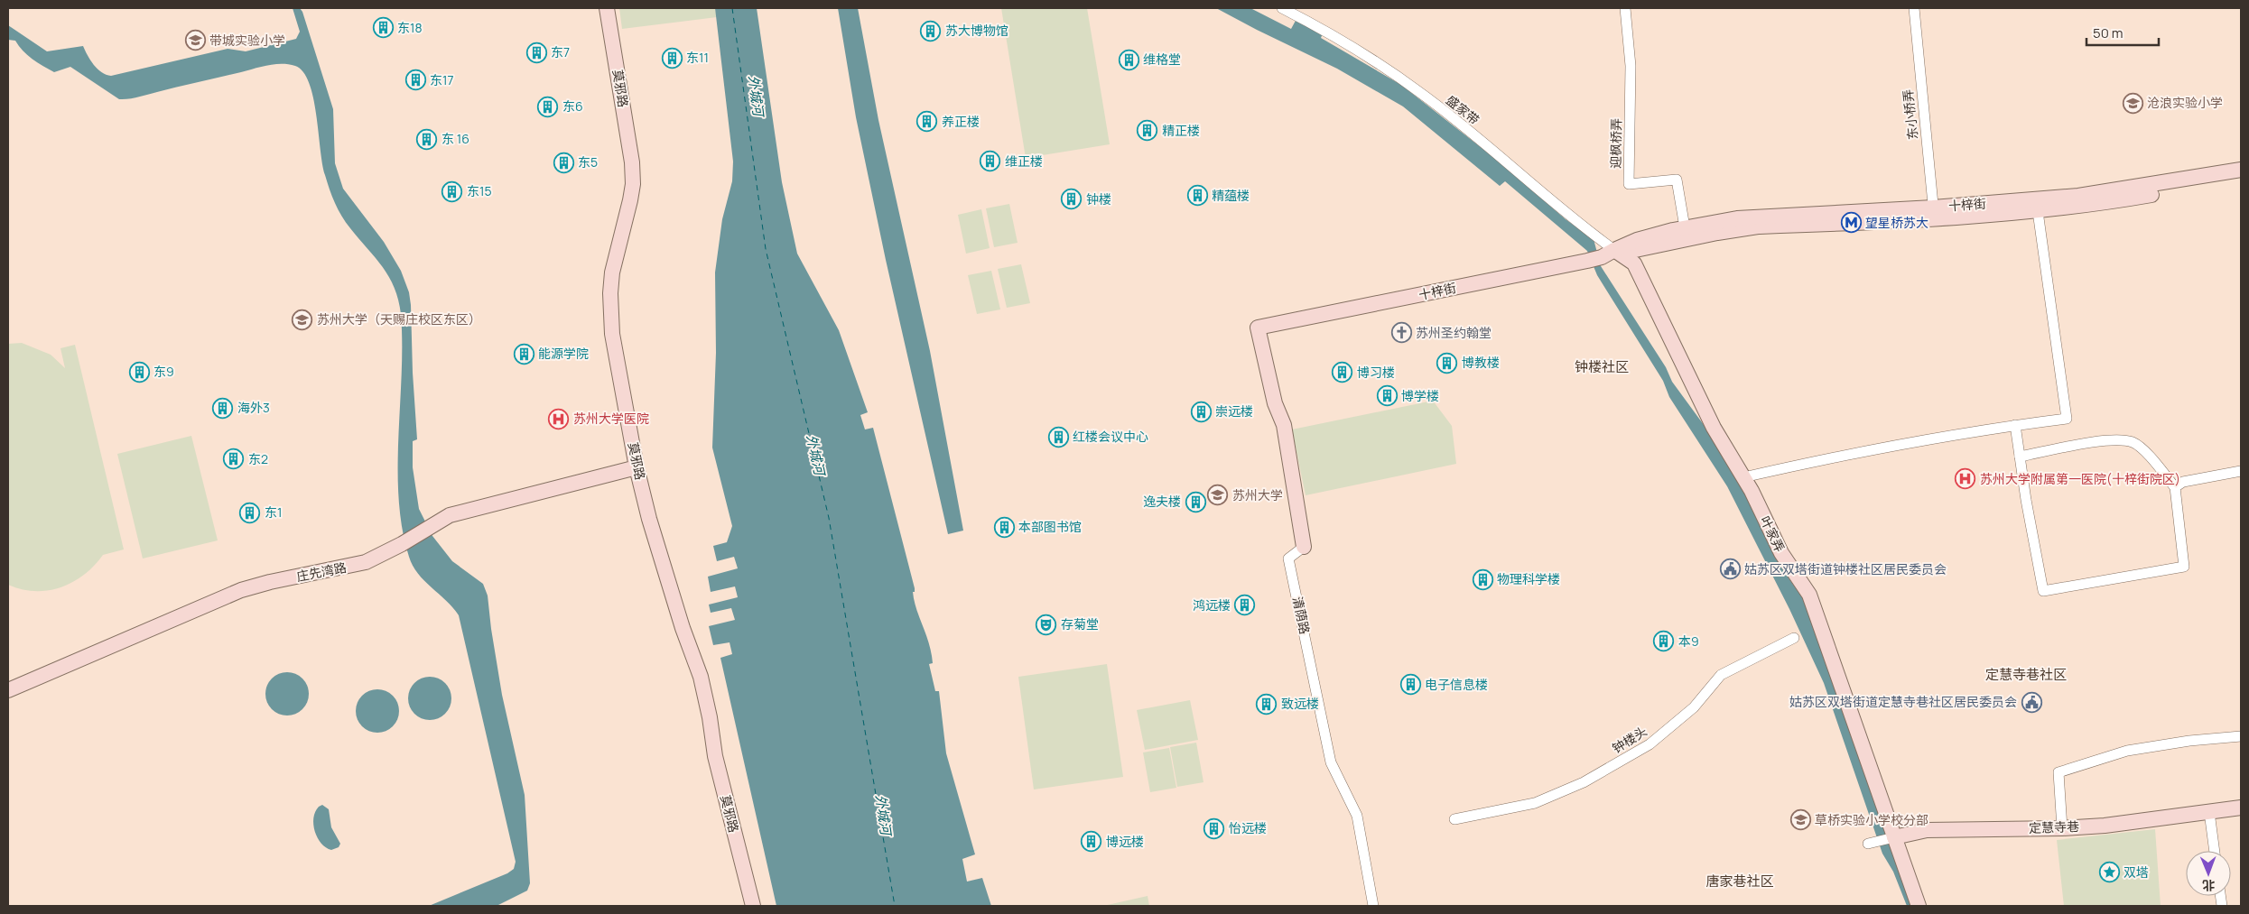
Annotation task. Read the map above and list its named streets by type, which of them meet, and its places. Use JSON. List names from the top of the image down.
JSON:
{
  "streets": {
    "street": [
      "莫邪路",
      "盛家带",
      "东小桥弄",
      "迎枫桥弄",
      "十梓街",
      "叶家弄",
      "庄先湾路",
      "清荫路",
      "钟楼头",
      "定慧寺巷"
    ]
  },
  "crossings": [
    ["莫邪路", "庄先湾路"],
    ["盛家带", "十梓街"],
    ["盛家带", "叶家弄"],
    ["东小桥弄", "十梓街"],
    ["迎枫桥弄", "十梓街"],
    ["十梓街", "叶家弄"],
    ["十梓街", "清荫路"],
    ["叶家弄", "定慧寺巷"]
  ],
  "districts": ["钟楼社区", "定慧寺巷社区", "唐家巷社区"],
  "water": ["外城河"],
  "places": {
    "building": [
      "东18",
      "苏大博物馆",
      "东7",
      "东11",
      "维格堂",
      "东17",
      "东6",
      "养正楼",
      "精正楼",
      "东 16",
      "维正楼",
      "东5",
      "东15",
      "精蕴楼",
      "钟楼",
      "能源学院",
      "博教楼",
      "东9",
      "博习楼",
      "博学楼",
      "海外3",
      "崇远楼",
      "红楼会议中心",
      "东2",
      "逸夫楼",
      "东1",
      "本部图书馆",
      "物理科学楼",
      "鸿远楼",
      "本9",
      "电子信息楼",
      "致远楼",
      "怡远楼",
      "博远楼"
    ],
    "school or university": [
      "带城实验小学",
      "沧浪实验小学",
      "苏州大学（天赐庄校区东区）",
      "苏州大学",
      "草桥实验小学校分部"
    ],
    "metro station": ["望星桥苏大"],
    "church": ["苏州圣约翰堂"],
    "hospital": ["苏州大学医院", "苏州大学附属第一医院(十梓街院区)"],
    "public building": ["姑苏区双塔街道钟楼社区居民委员会", "姑苏区双塔街道定慧寺巷社区居民委员会"],
    "theatre": ["存菊堂"],
    "place": ["双塔"]
  },
  "scale_bar": "50 m",
  "north": "bottom"
}
